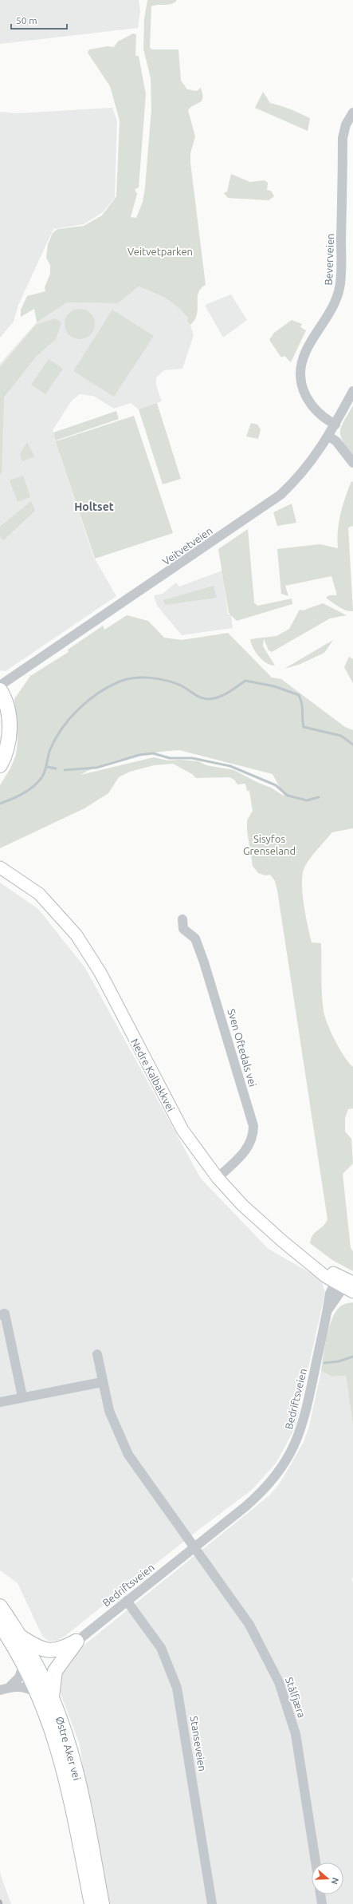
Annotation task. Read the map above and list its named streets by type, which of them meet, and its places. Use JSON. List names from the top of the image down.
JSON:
{
  "streets": {
    "highway": ["Østre Aker vei"],
    "main road": ["Nedre Kalbakkvei"],
    "street": [
      "Beverveien",
      "Veitvetveien",
      "Sven Oftedals vei",
      "Bedriftsveien",
      "Stålfjæra",
      "Stanseveien"
    ]
  },
  "crossings": [
    ["Beverveien", "Veitvetveien"],
    ["Sven Oftedals vei", "Nedre Kalbakkvei"],
    ["Nedre Kalbakkvei", "Bedriftsveien"],
    ["Bedriftsveien", "Stålfjæra"],
    ["Bedriftsveien", "Stanseveien"]
  ],
  "districts": ["Holtset"],
  "parks": ["Veitvetparken", "Sisyfos Grenseland"],
  "scale_bar": "50 m",
  "north": "right"
}
